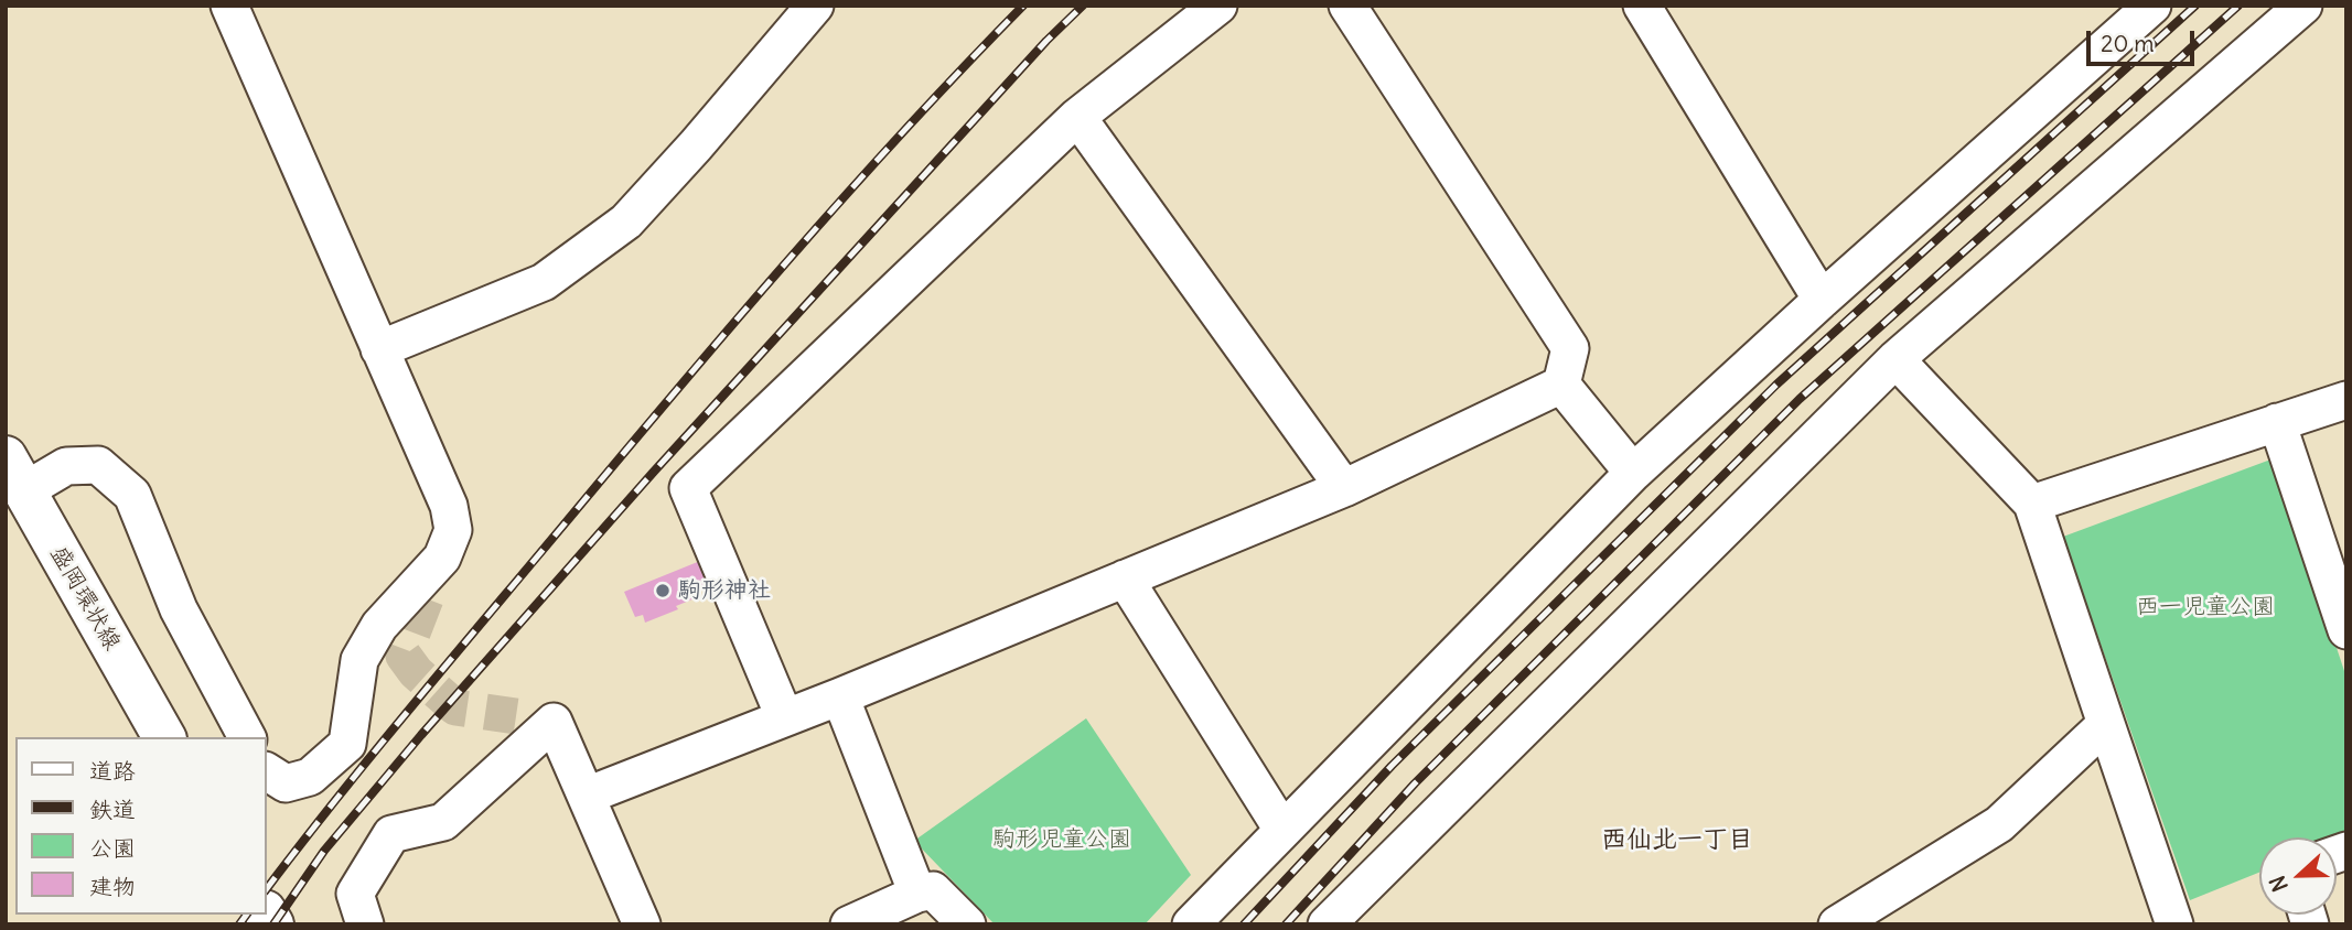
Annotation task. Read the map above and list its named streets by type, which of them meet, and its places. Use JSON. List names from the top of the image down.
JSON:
{
  "streets": {
    "main road": ["盛岡環状線"]
  },
  "districts": ["西仙北一丁目"],
  "parks": ["西一児童公園", "駒形児童公園"],
  "places": ["駒形神社"],
  "legend": [
    "道路",
    "鉄道",
    "公園",
    "建物"
  ],
  "scale_bar": "20 m",
  "north": "left"
}
